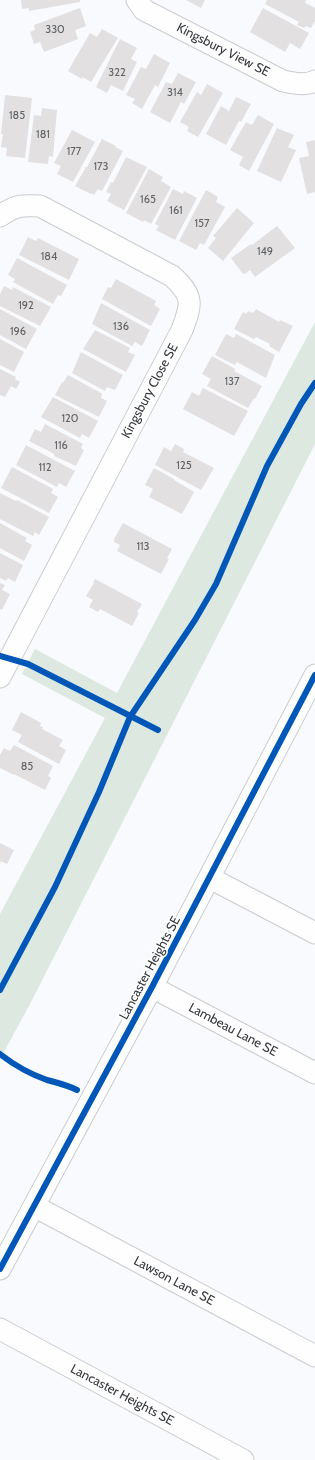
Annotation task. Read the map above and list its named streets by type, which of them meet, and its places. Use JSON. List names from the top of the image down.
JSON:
{
  "streets": {
    "street": [
      "Kingsbury View SE",
      "Kingsbury Close SE",
      "Lancaster Heights SE",
      "Lambeau Lane SE",
      "Lawson Lane SE"
    ]
  },
  "crossings": [
    ["Lancaster Heights SE", "Lambeau Lane SE"],
    ["Lancaster Heights SE", "Lawson Lane SE"]
  ],
  "house_numbers": [
    "330",
    "322",
    "314",
    "185",
    "181",
    "177",
    "173",
    "165",
    "161",
    "157",
    "149",
    "184",
    "192",
    "136",
    "196",
    "137",
    "120",
    "116",
    "125",
    "112",
    "113",
    "85"
  ]
}
